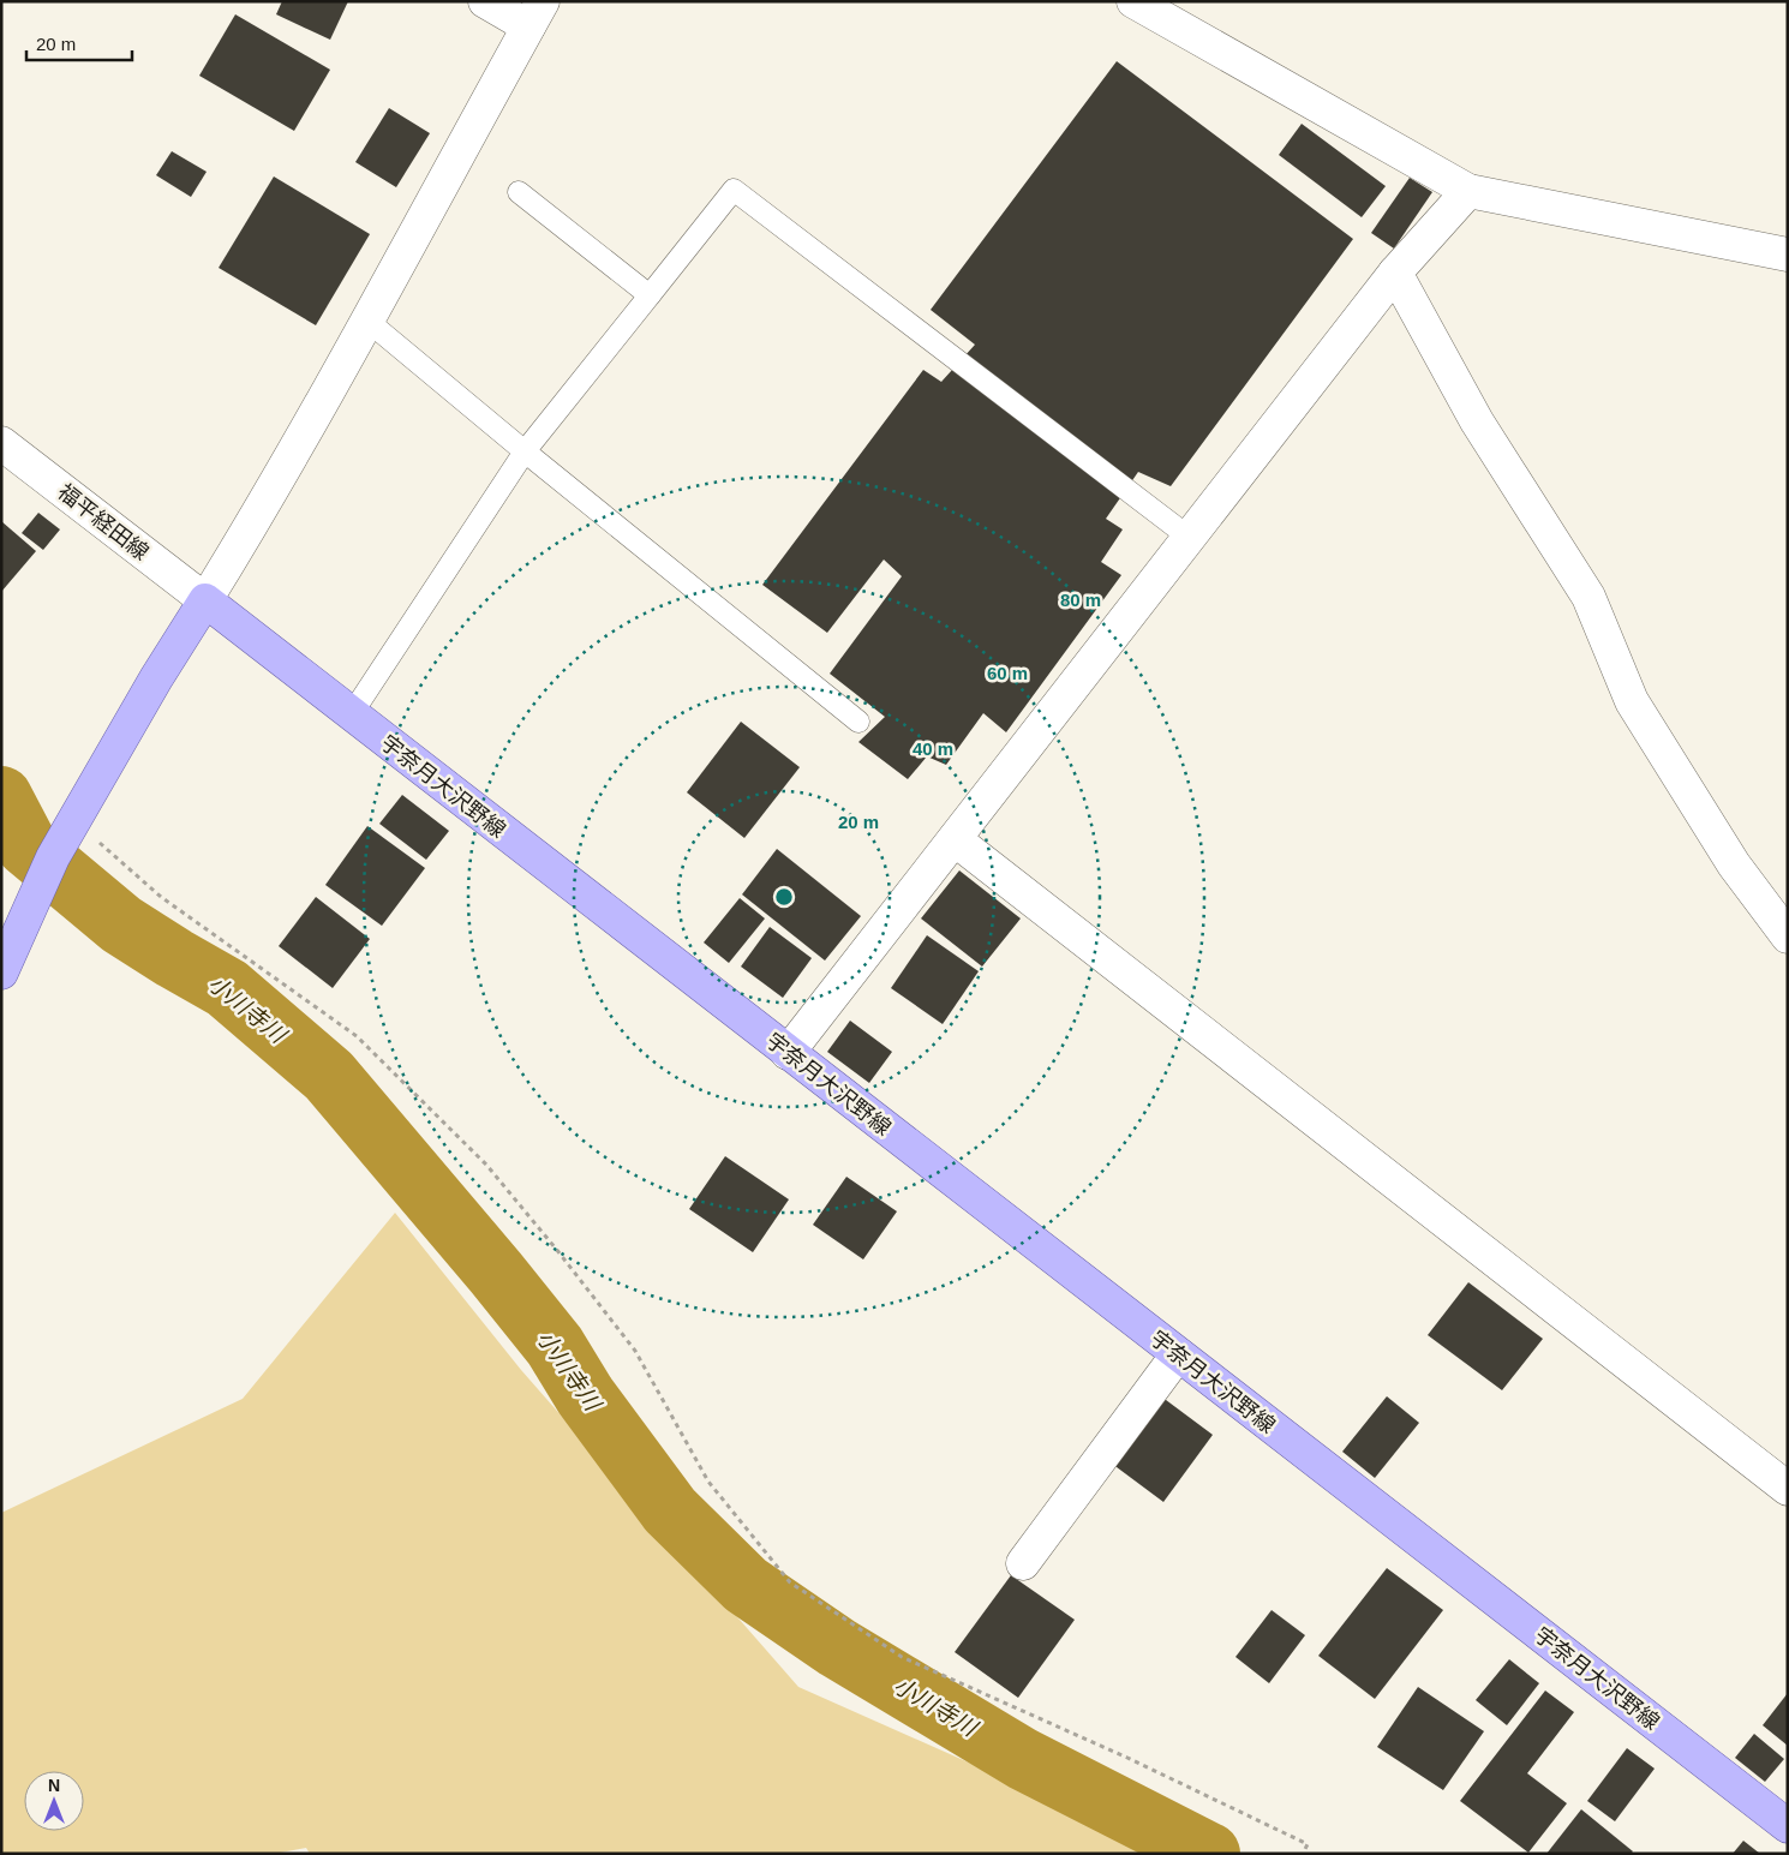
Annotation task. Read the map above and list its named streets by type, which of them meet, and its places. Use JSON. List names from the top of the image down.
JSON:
{
  "streets": {
    "main road": ["宇奈月大沢野線"],
    "street": ["福平経田線"]
  },
  "crossings": [
    ["福平経田線", "宇奈月大沢野線"]
  ],
  "water": ["小川寺川"],
  "scale_bar": "20 m",
  "north": "top",
  "rings": [
    "80 m",
    "60 m",
    "40 m",
    "20 m"
  ]
}
